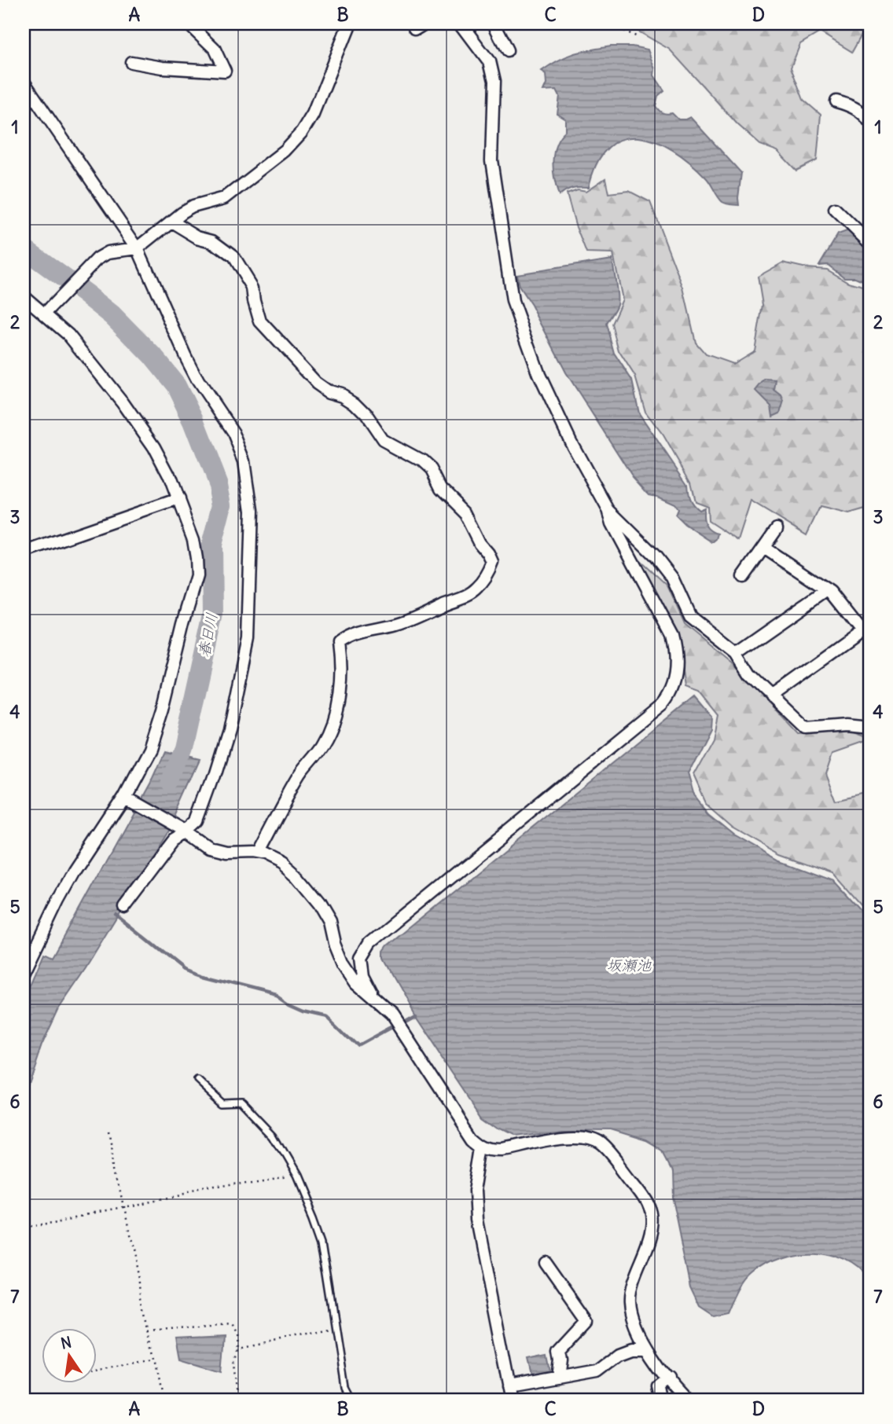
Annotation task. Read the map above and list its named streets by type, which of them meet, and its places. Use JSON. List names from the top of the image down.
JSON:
{
  "water": ["春日川", "坂瀬池"],
  "north": "top",
  "grid": {
    "columns": [
      "A",
      "B",
      "C",
      "D"
    ],
    "rows": [
      "1",
      "2",
      "3",
      "4",
      "5",
      "6",
      "7"
    ]
  }
}
